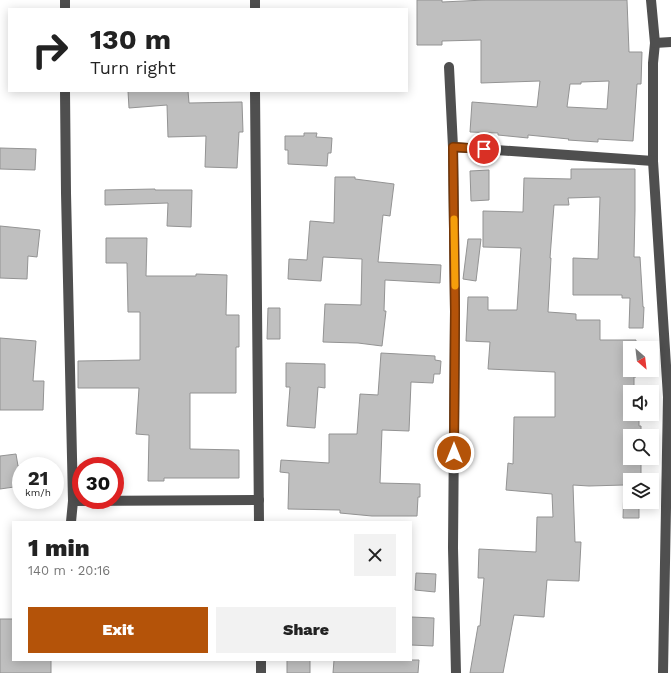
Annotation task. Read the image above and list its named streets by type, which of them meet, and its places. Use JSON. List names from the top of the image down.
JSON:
{
  "north": "bottom right",
  "page": {
    "turn": ["130 m", "Turn right"],
    "speed": "21 km/h",
    "limit": "30",
    "heading": ["1 min", "140 m · 20:16"],
    "buttons": ["Exit", "Share"]
  }
}
